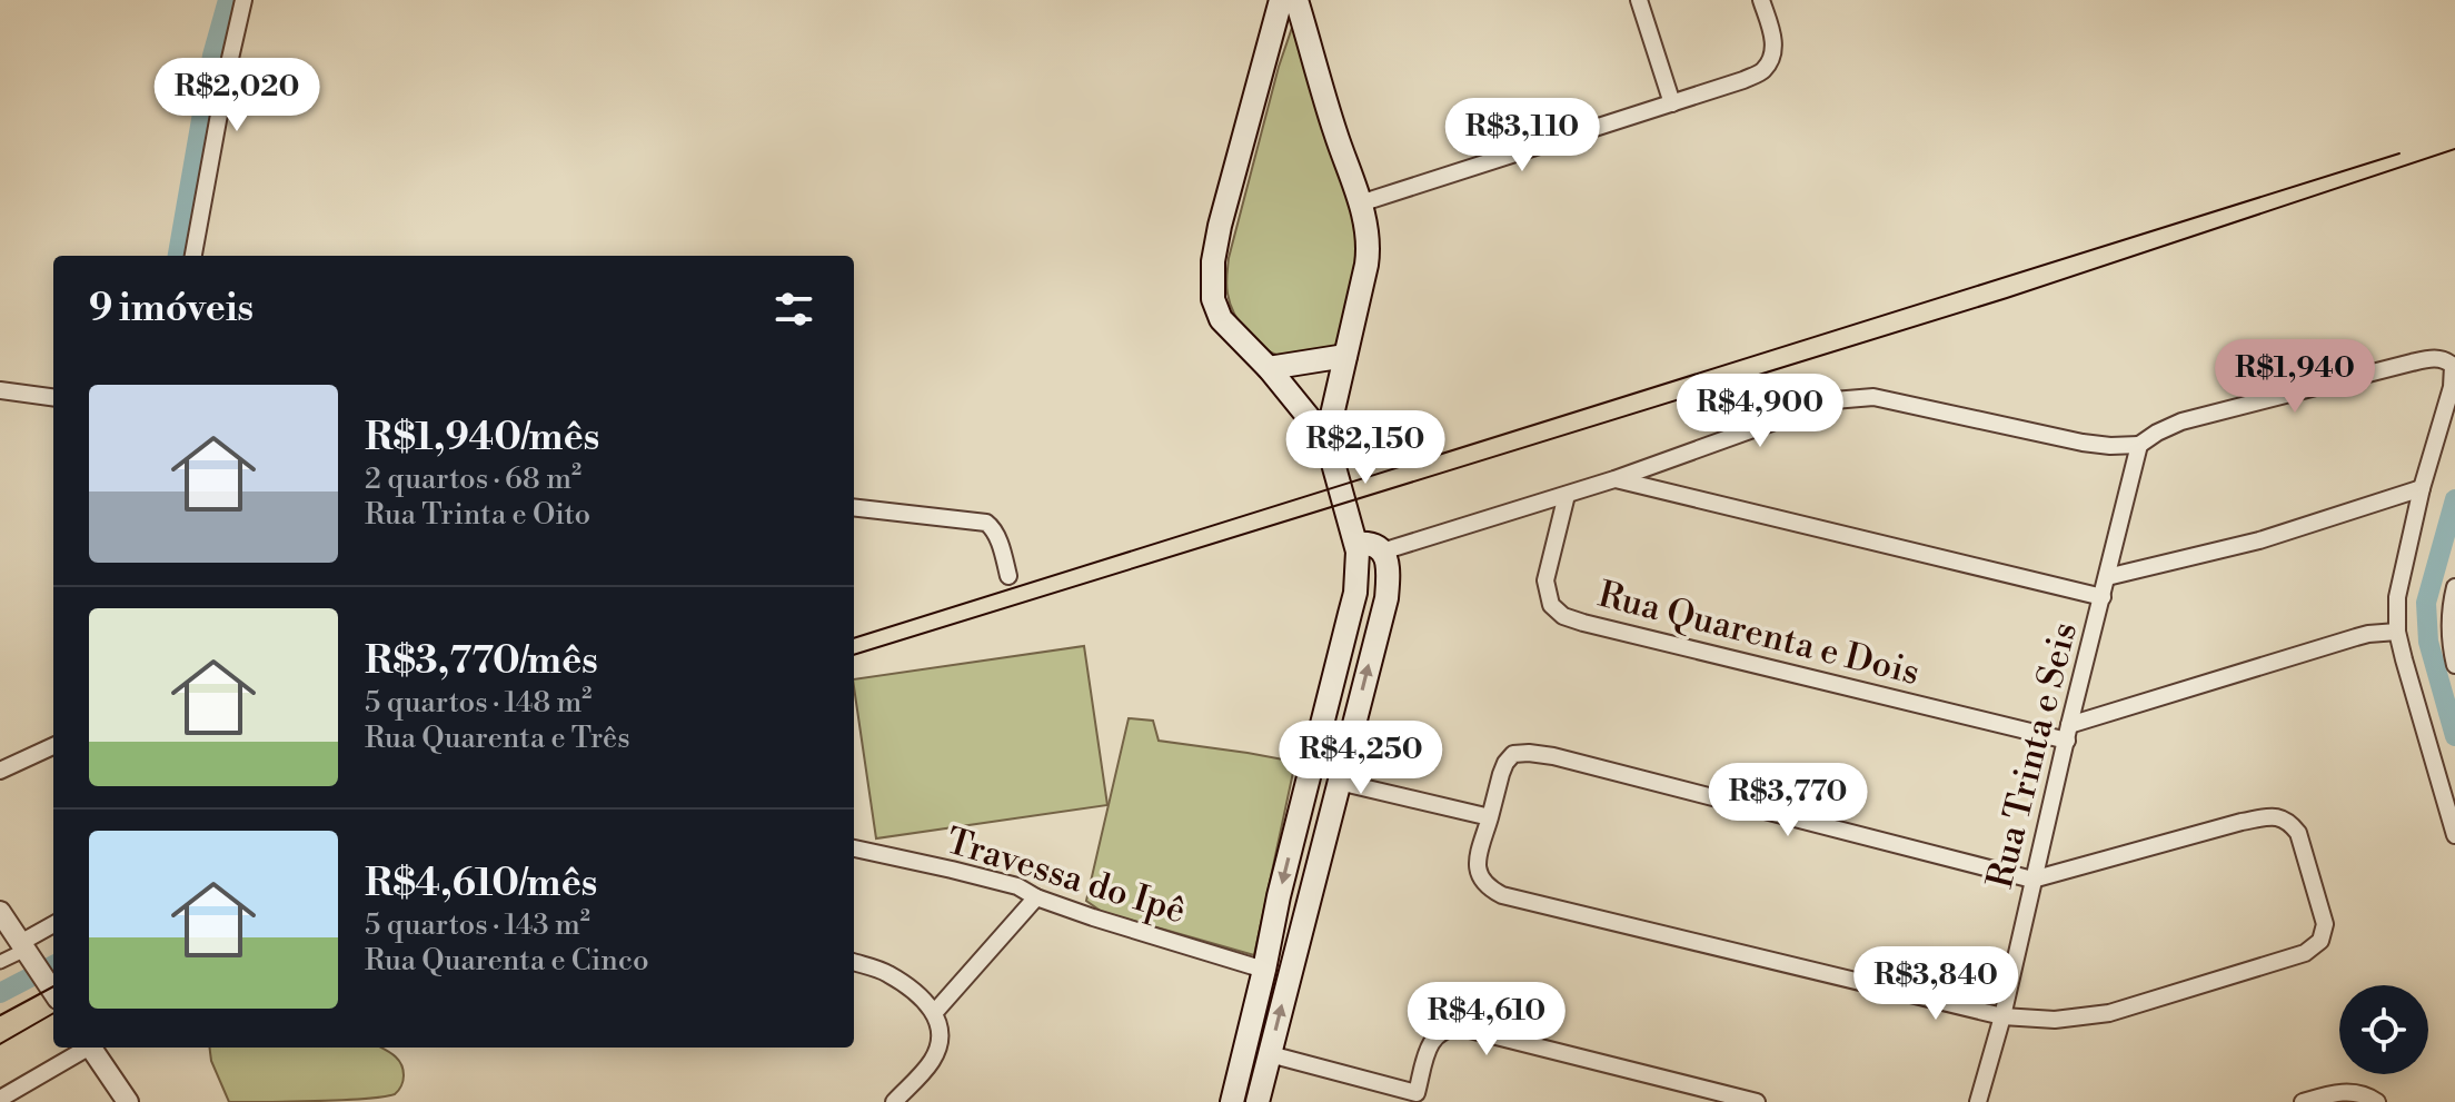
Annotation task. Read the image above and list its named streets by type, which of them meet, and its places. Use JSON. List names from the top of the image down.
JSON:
{
  "streets": {
    "street": ["Rua Quarenta e Dois", "Rua Trinta e Seis", "Travessa do Ipê"]
  },
  "crossings": [
    ["Rua Quarenta e Dois", "Rua Trinta e Seis"]
  ],
  "page": {
    "price": [
      "R$2,020",
      "R$3,110",
      "R$1,940",
      "R$4,900",
      "R$2,150",
      "R$4,250",
      "R$3,770",
      "R$3,840",
      "R$4,610"
    ],
    "heading": "9 imóveis",
    "list": [
      {
        "name": "R$1,940/mês",
        "note": "2 quartos · 68 m² · Rua Trinta e Oito"
      },
      {
        "name": "R$3,770/mês",
        "note": "5 quartos · 148 m² · Rua Quarenta e Três"
      },
      {
        "name": "R$4,610/mês",
        "note": "5 quartos · 143 m² · Rua Quarenta e Cinco"
      }
    ]
  }
}
